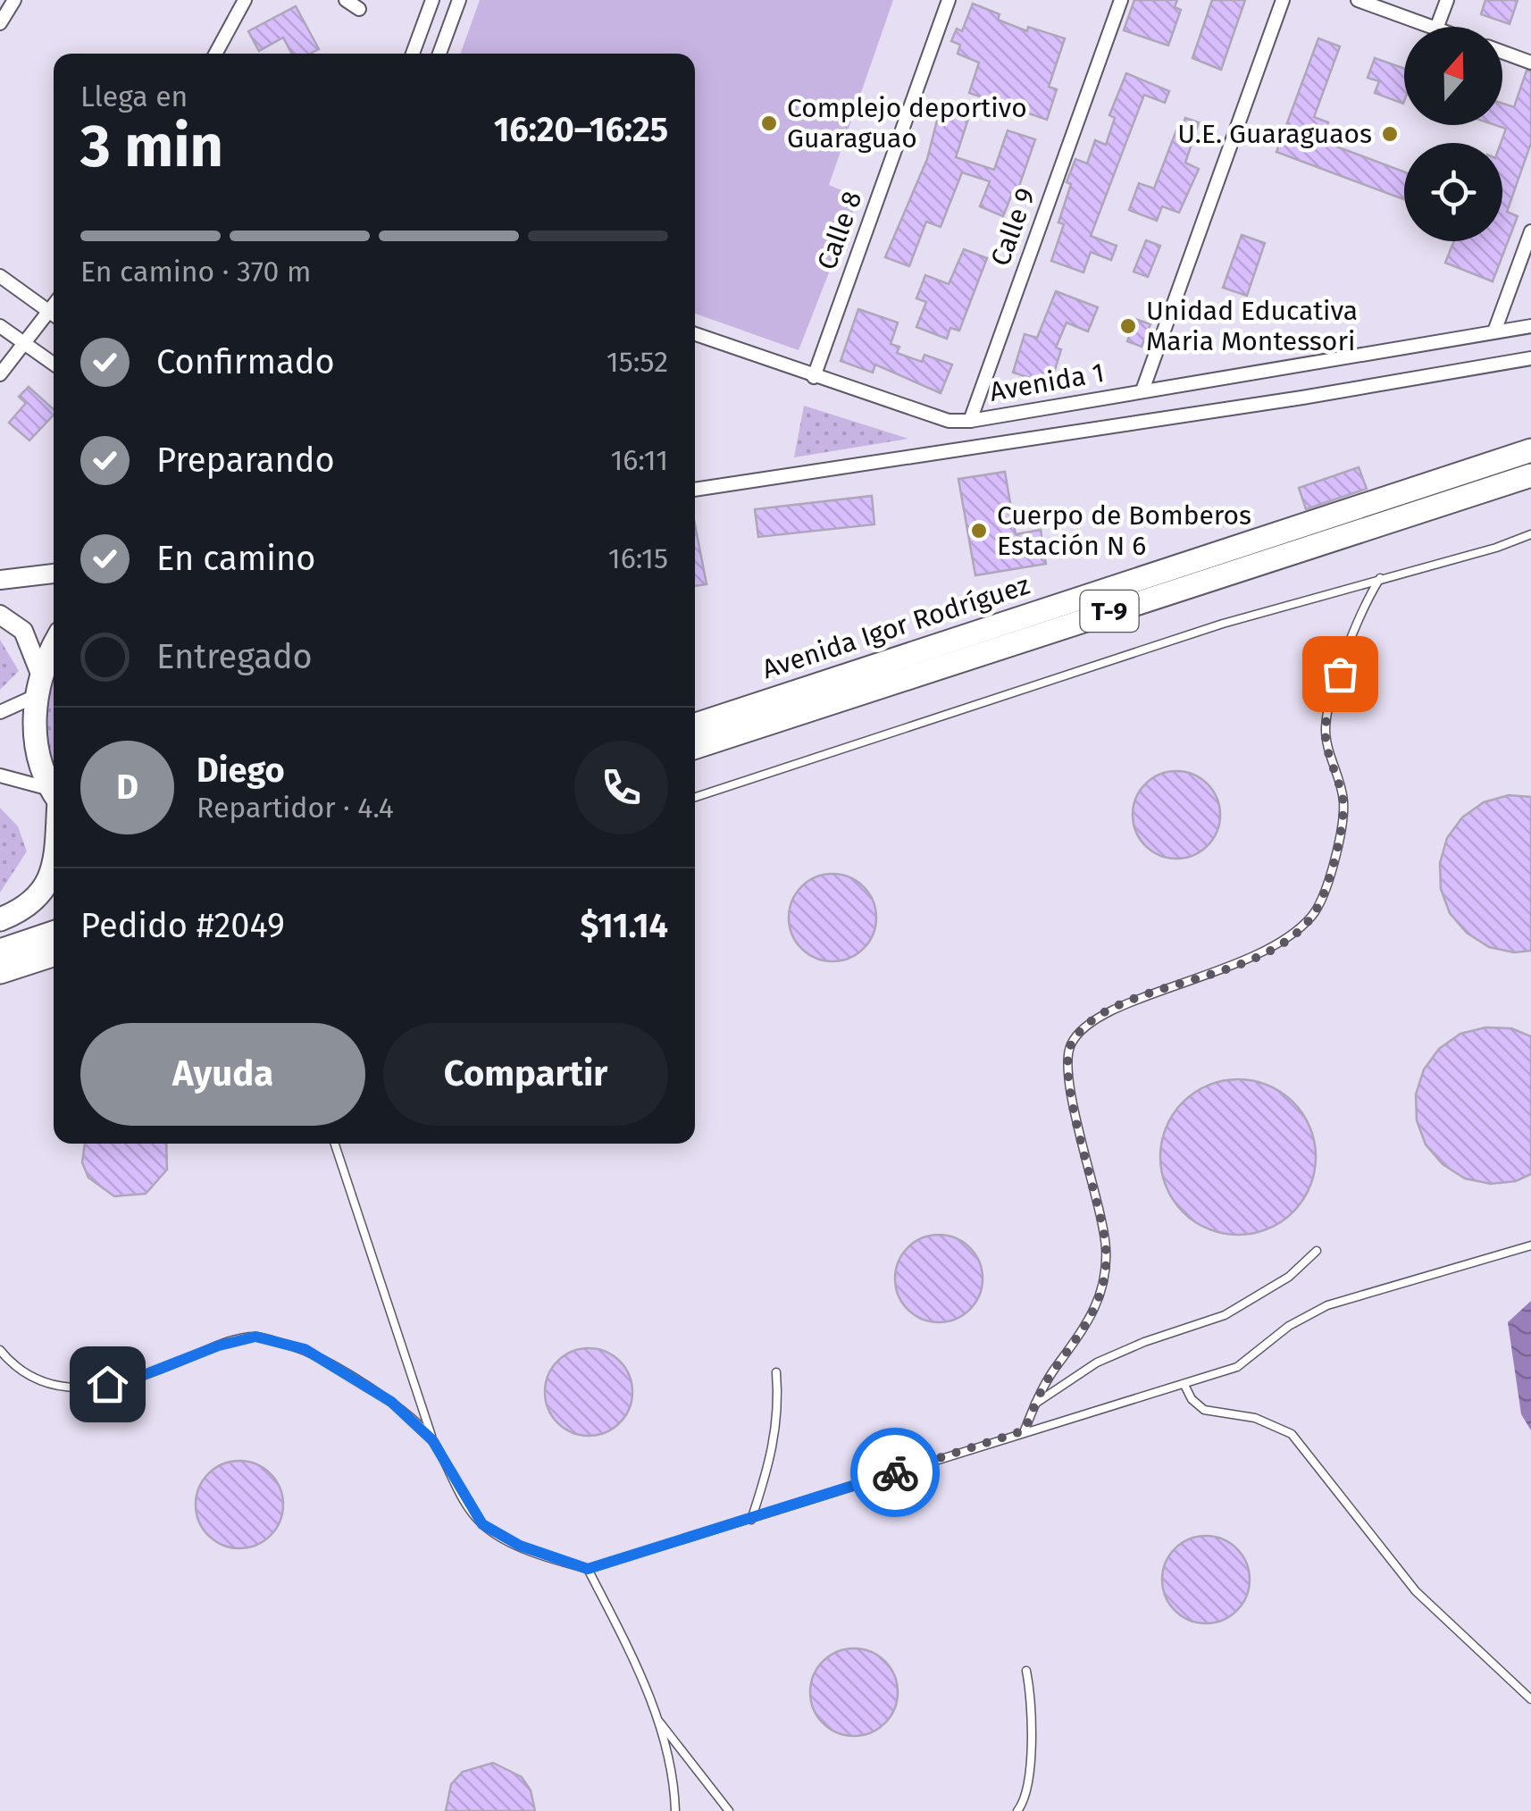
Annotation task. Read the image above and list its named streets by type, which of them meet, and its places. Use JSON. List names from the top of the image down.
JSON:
{
  "streets": {
    "highway": ["T-9", "Avenida Igor Rodríguez"],
    "street": ["Calle 9", "Calle 8", "Avenida 1"]
  },
  "crossings": [
    ["Calle 9", "Avenida 1"],
    ["Calle 8", "Avenida 1"]
  ],
  "places": [
    "Complejo deportivo Guaraguao",
    "U.E. Guaraguaos",
    "Unidad Educativa Maria Montessori",
    "Cuerpo de Bomberos Estación N 6"
  ],
  "north": "top",
  "page": {
    "heading": ["3 min", "Llega en", "16:20–16:25"],
    "panel": [
      "Diego",
      "Repartidor · 4.4",
      "Pedido #2049",
      "$11.14"
    ],
    "bar": "En camino · 370 m",
    "list": [
      ["Confirmado", "15:52"],
      ["Preparando", "16:11"],
      ["En camino", "16:15"],
      "Entregado"
    ],
    "round": "D",
    "buttons": ["Ayuda", "Compartir"]
  }
}
